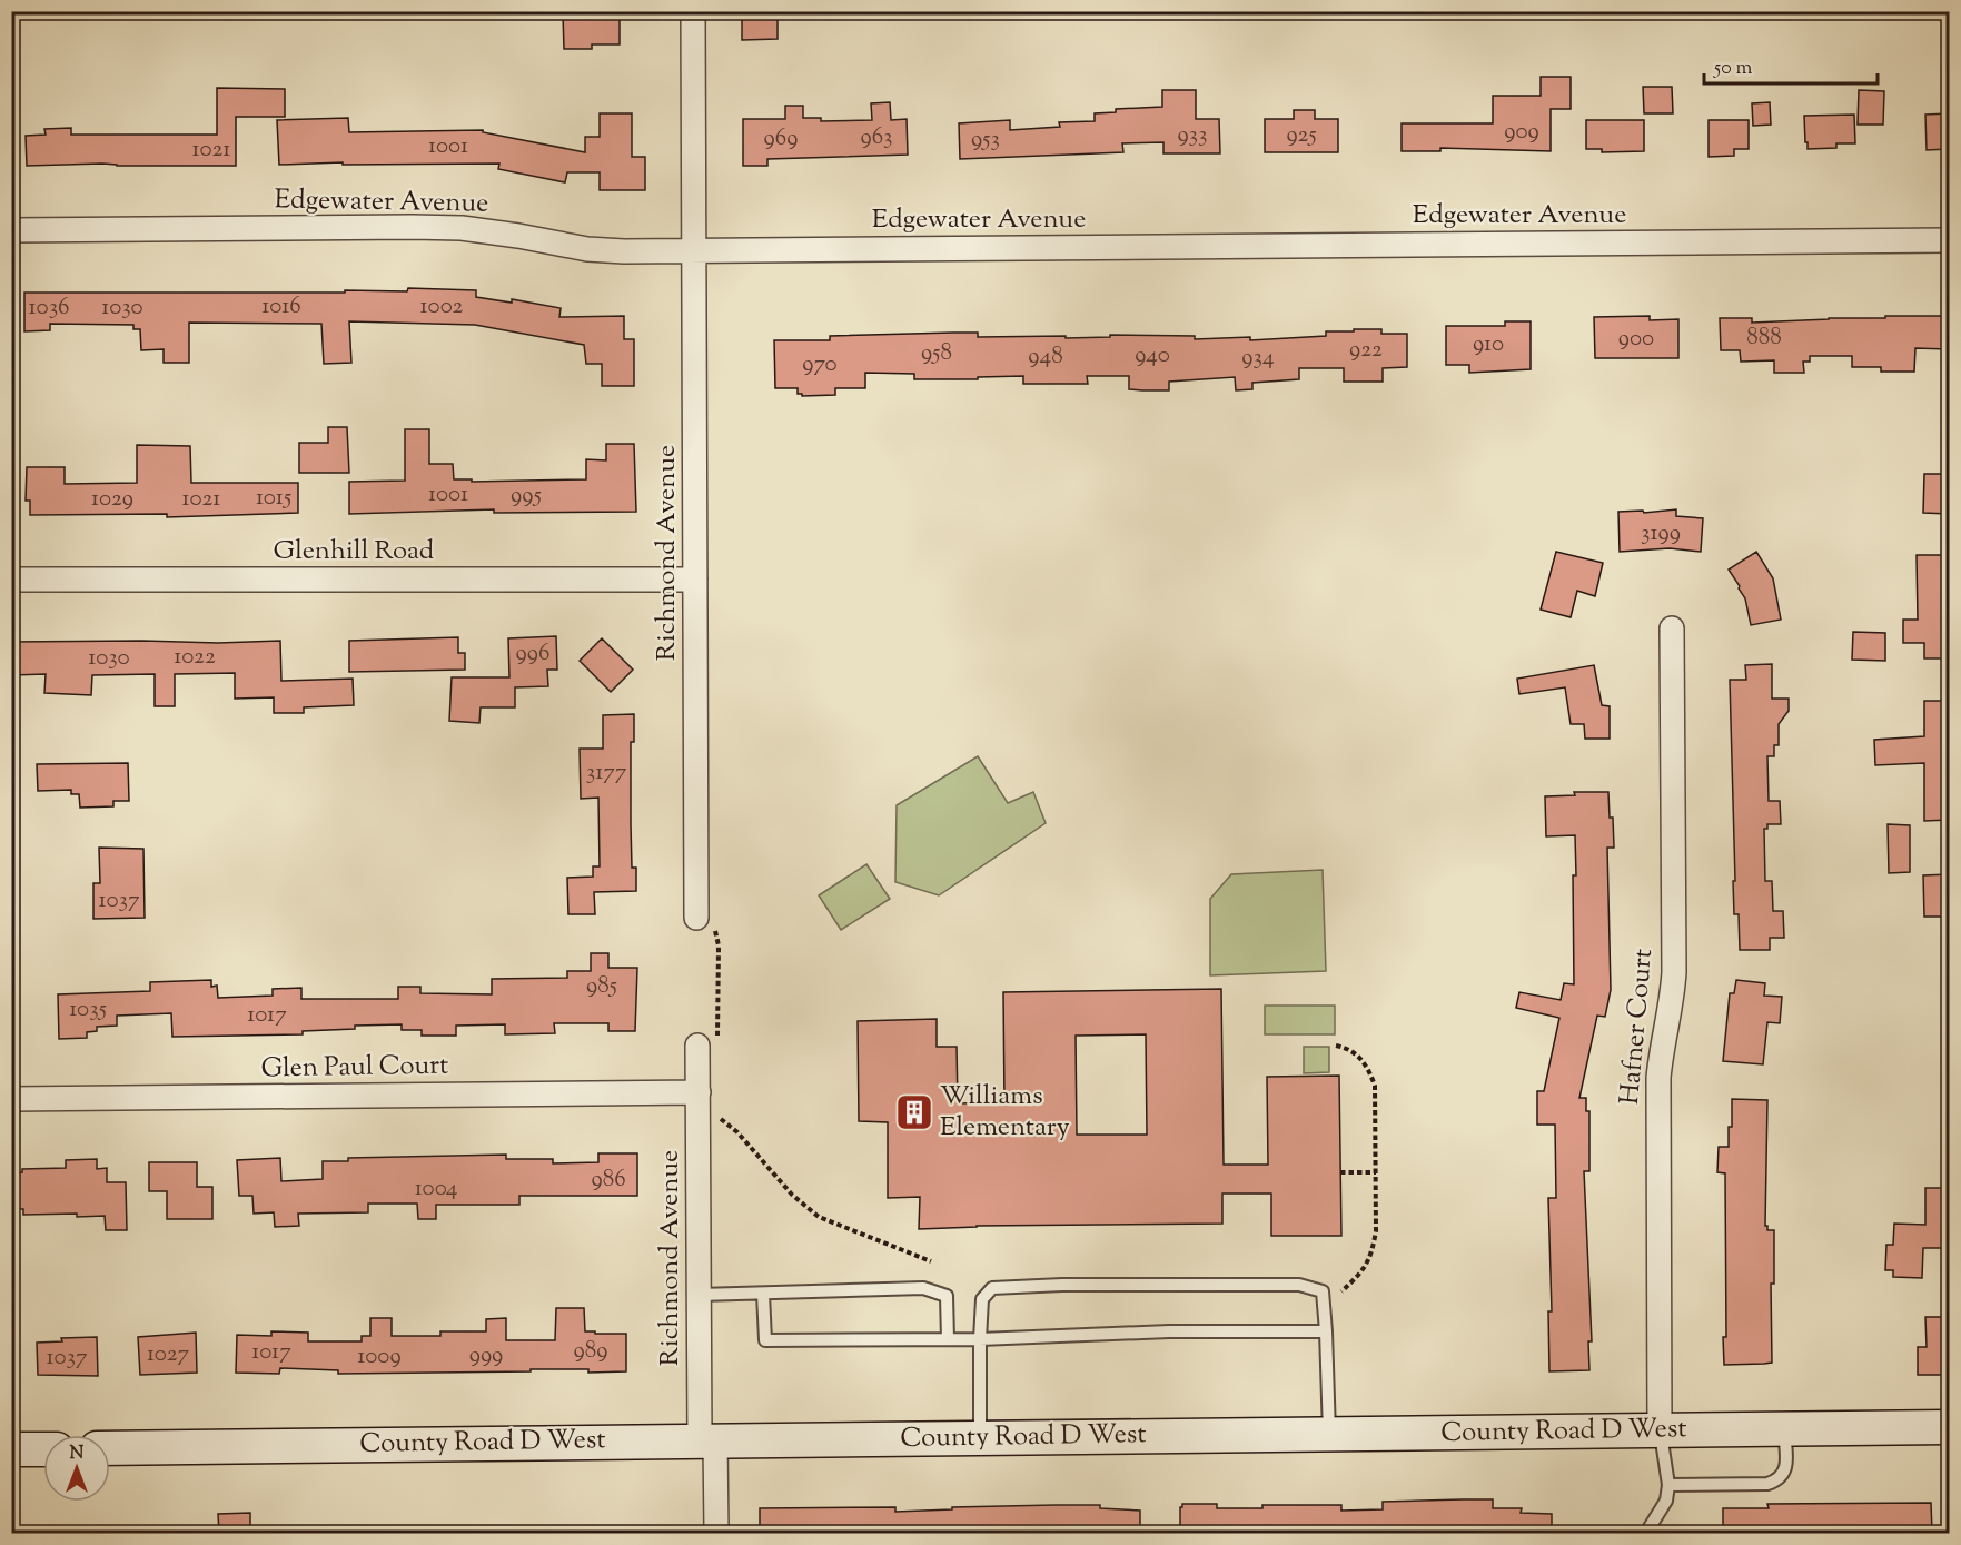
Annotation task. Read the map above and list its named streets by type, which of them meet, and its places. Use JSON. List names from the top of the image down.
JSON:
{
  "streets": {
    "street": [
      "Edgewater Avenue",
      "Glenhill Road",
      "Richmond Avenue",
      "Hafner Court",
      "Glen Paul Court",
      "County Road D West"
    ]
  },
  "crossings": [
    ["Edgewater Avenue", "Richmond Avenue"],
    ["Glenhill Road", "Richmond Avenue"],
    ["Richmond Avenue", "Glen Paul Court"],
    ["Richmond Avenue", "County Road D West"],
    ["Hafner Court", "County Road D West"]
  ],
  "places": {
    "building": ["Williams Elementary"]
  },
  "house_numbers": [
    "909",
    "933",
    "925",
    "963",
    "969",
    "953",
    "1001",
    "1021",
    "1016",
    "1002",
    "1036",
    "1030",
    "888",
    "900",
    "910",
    "922",
    "958",
    "940",
    "948",
    "934",
    "970",
    "1001",
    "995",
    "1015",
    "1029",
    "1021",
    "3199",
    "996",
    "1022",
    "1030",
    "3177",
    "1037",
    "985",
    "1035",
    "1017",
    "986",
    "1004",
    "989",
    "1017",
    "1027",
    "999",
    "1009",
    "1037"
  ],
  "scale_bar": "50 m",
  "north": "top"
}
